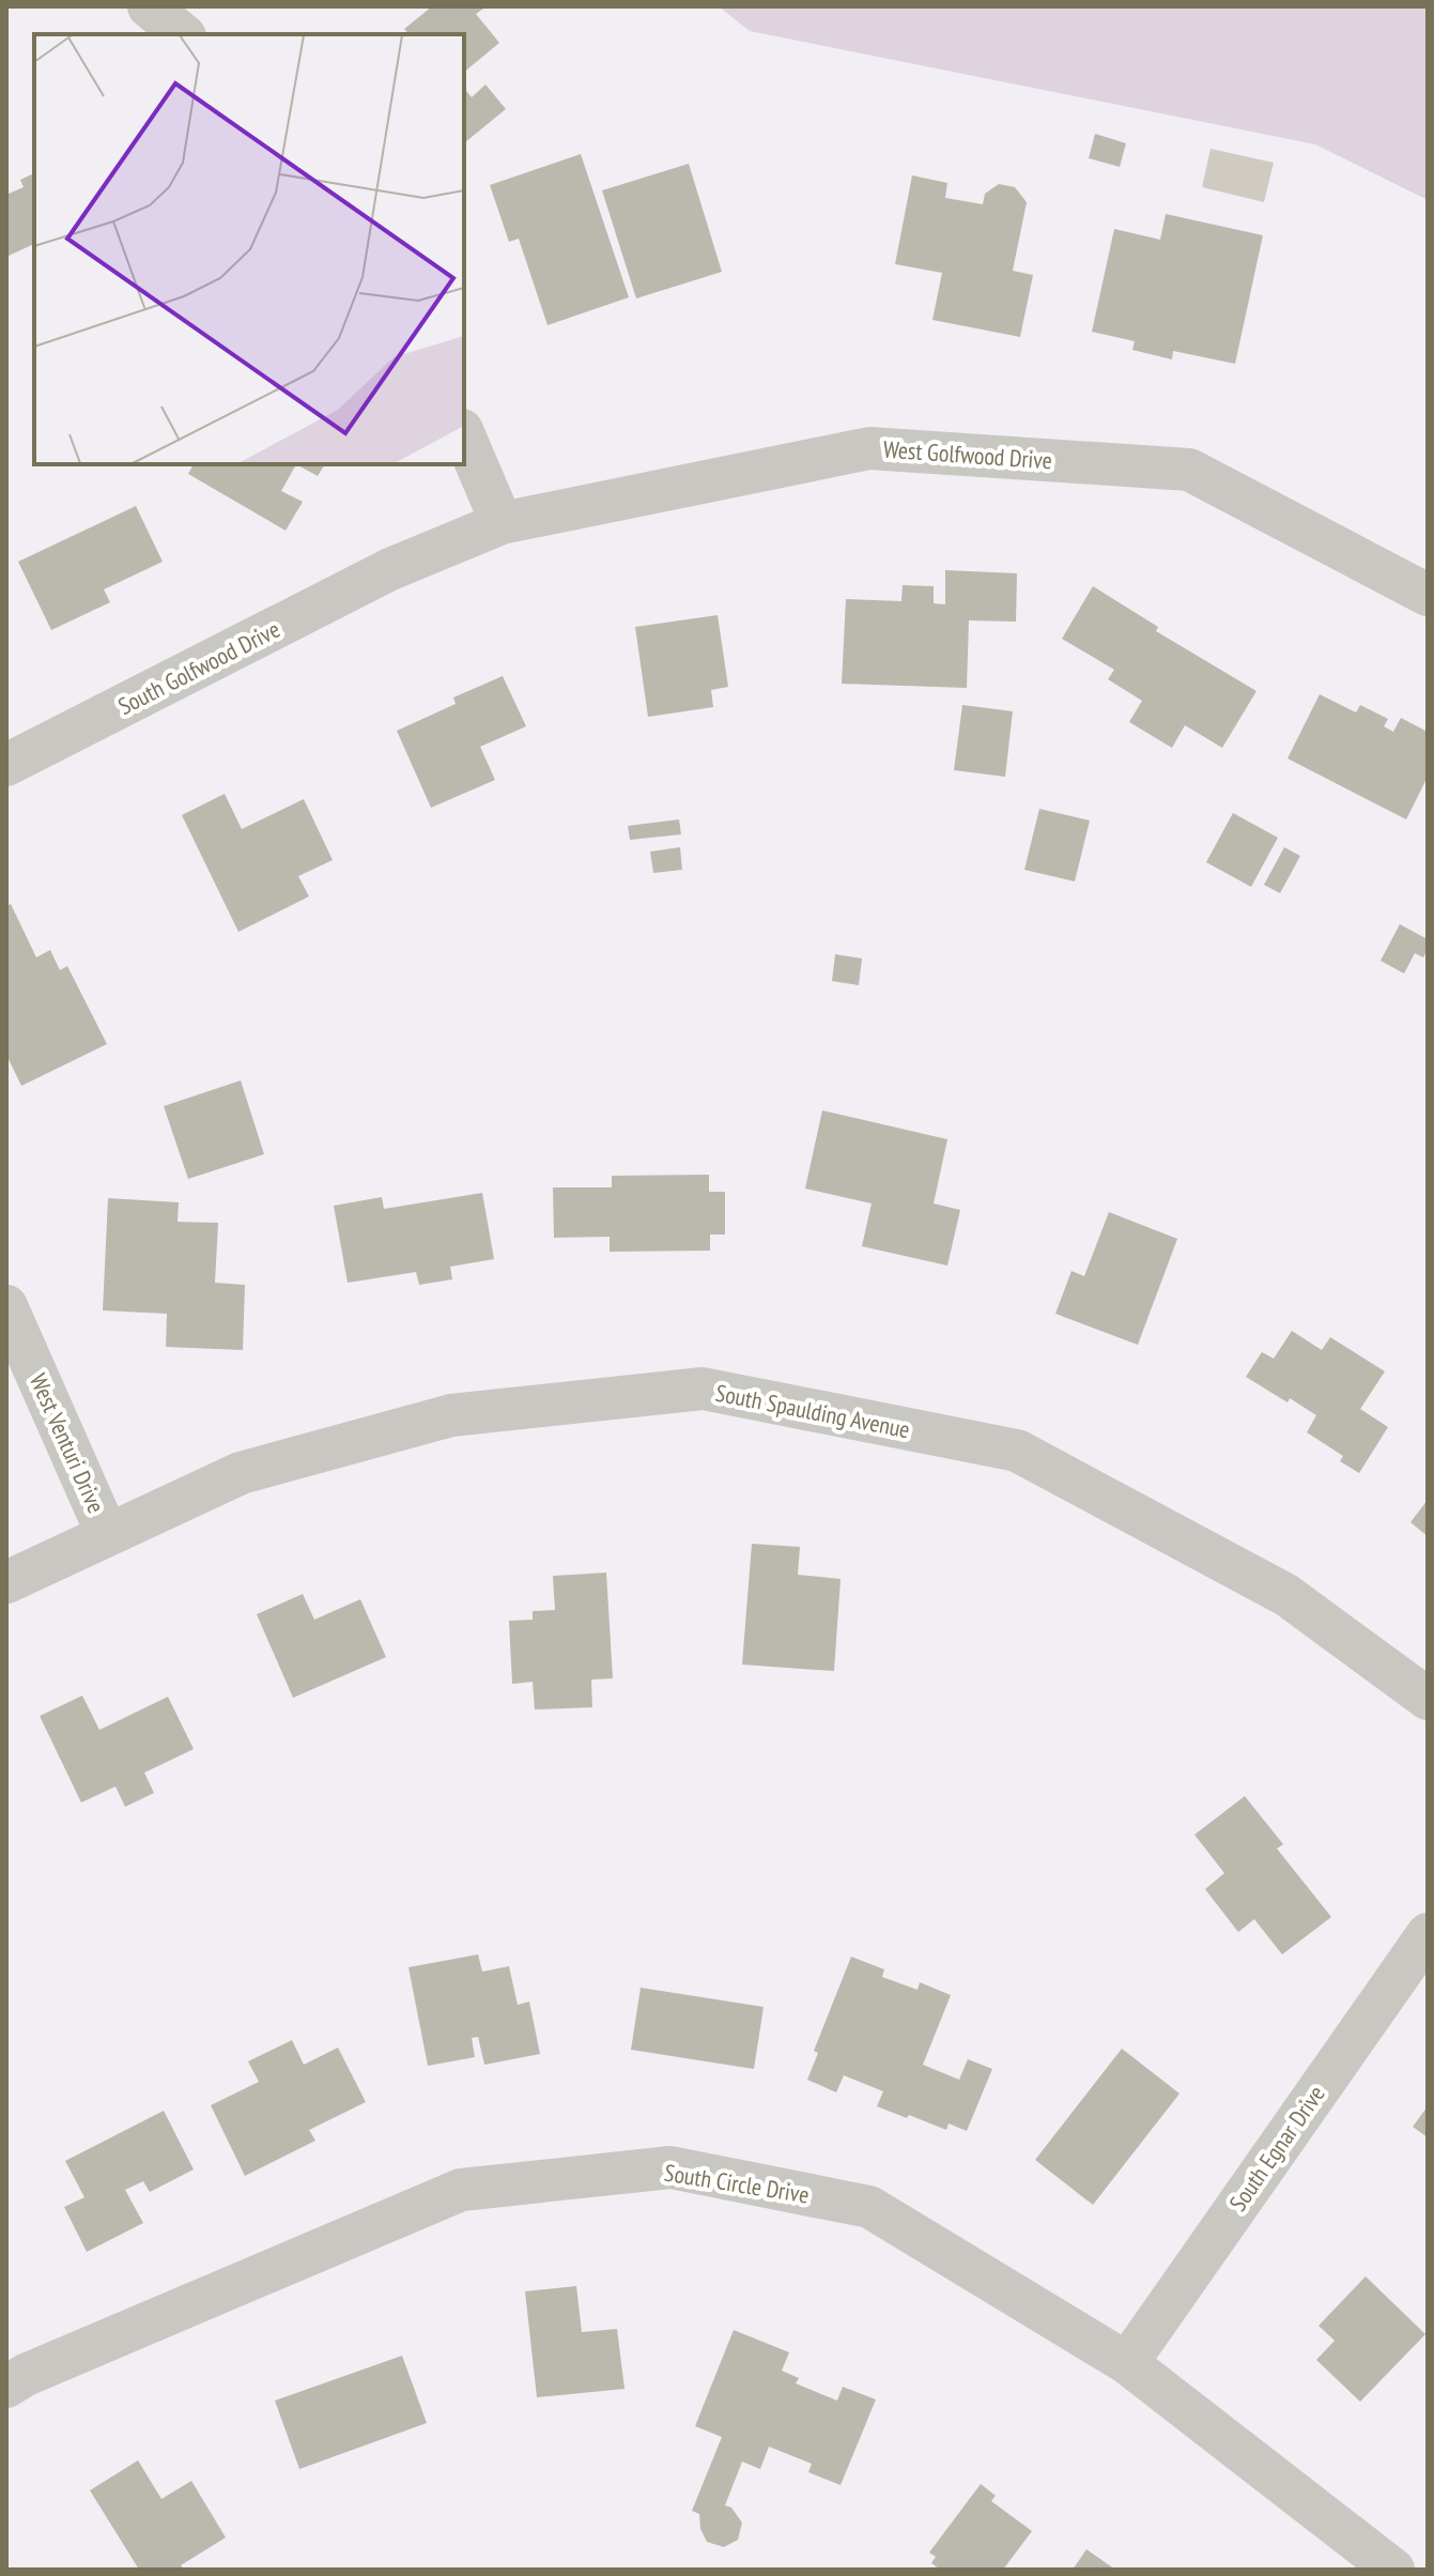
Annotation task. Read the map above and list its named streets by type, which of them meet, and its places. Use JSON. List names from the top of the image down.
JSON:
{
  "streets": {
    "street": [
      "West Golfwood Drive",
      "South Golfwood Drive",
      "South Spaulding Avenue",
      "West Venturi Drive",
      "South Egnar Drive",
      "South Circle Drive"
    ]
  },
  "crossings": [
    ["West Golfwood Drive", "South Golfwood Drive"],
    ["South Spaulding Avenue", "West Venturi Drive"],
    ["South Egnar Drive", "South Circle Drive"]
  ]
}
